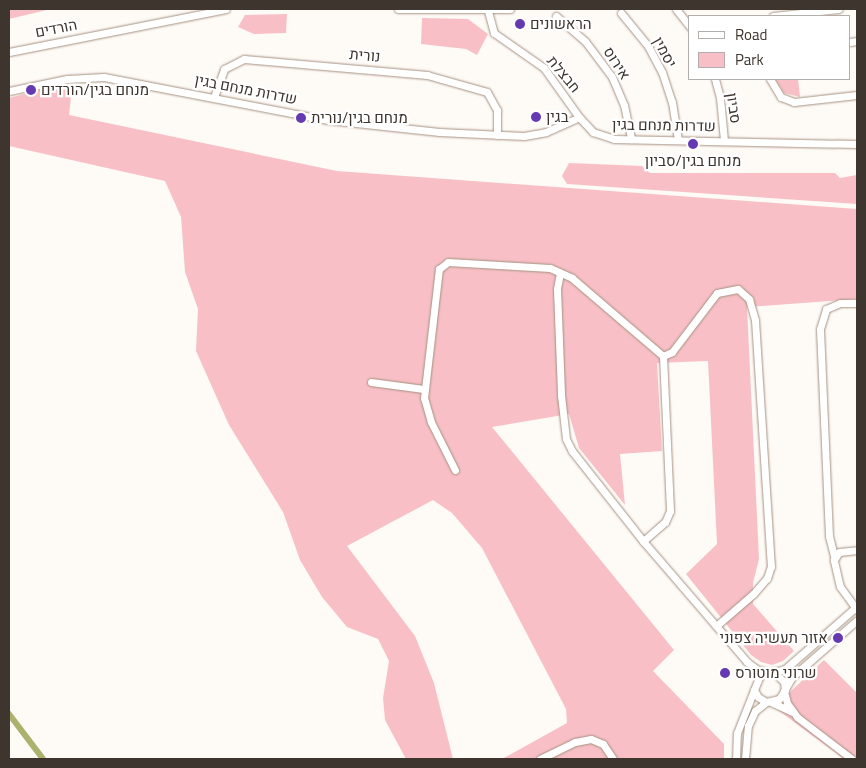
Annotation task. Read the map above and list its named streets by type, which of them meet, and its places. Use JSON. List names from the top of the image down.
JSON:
{
  "streets": {
    "street": [
      "הורדים",
      "יסמין",
      "נורית",
      "אירוס",
      "חבצלת",
      "שדרות מנחם בגין",
      "סביון"
    ]
  },
  "crossings": [
    ["יסמין", "שדרות מנחם בגין"],
    ["נורית", "שדרות מנחם בגין"],
    ["אירוס", "שדרות מנחם בגין"],
    ["חבצלת", "שדרות מנחם בגין"],
    ["שדרות מנחם בגין", "סביון"]
  ],
  "places": [
    "הראשונים",
    "מנחם בגין/הורדים",
    "בגין",
    "מנחם בגין/נורית",
    "מנחם בגין/סביון",
    "אזור תעשיה צפוני",
    "שרוני מוטורס"
  ],
  "legend": ["Road", "Park"]
}
